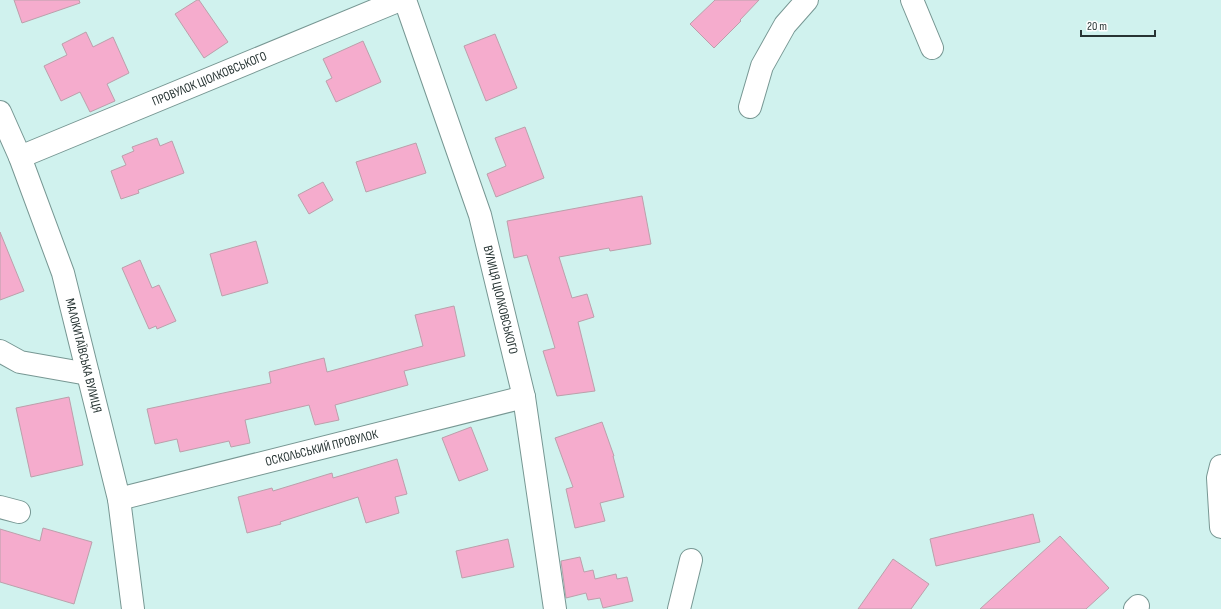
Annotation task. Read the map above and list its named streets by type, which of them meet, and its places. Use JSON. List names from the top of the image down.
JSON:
{
  "streets": {
    "street": [
      "ПРОВУЛОК ЦІОЛКОВСЬКОГО",
      "ВУЛИЦЯ ЦІОЛКОВСЬКОГО",
      "МАЛОКИТАЇВСЬКА ВУЛИЦЯ",
      "ОСКОЛЬСЬКИЙ ПРОВУЛОК"
    ]
  },
  "crossings": [
    ["ПРОВУЛОК ЦІОЛКОВСЬКОГО", "МАЛОКИТАЇВСЬКА ВУЛИЦЯ"],
    ["ВУЛИЦЯ ЦІОЛКОВСЬКОГО", "ОСКОЛЬСЬКИЙ ПРОВУЛОК"],
    ["МАЛОКИТАЇВСЬКА ВУЛИЦЯ", "ОСКОЛЬСЬКИЙ ПРОВУЛОК"]
  ],
  "scale_bar": "20 m"
}
